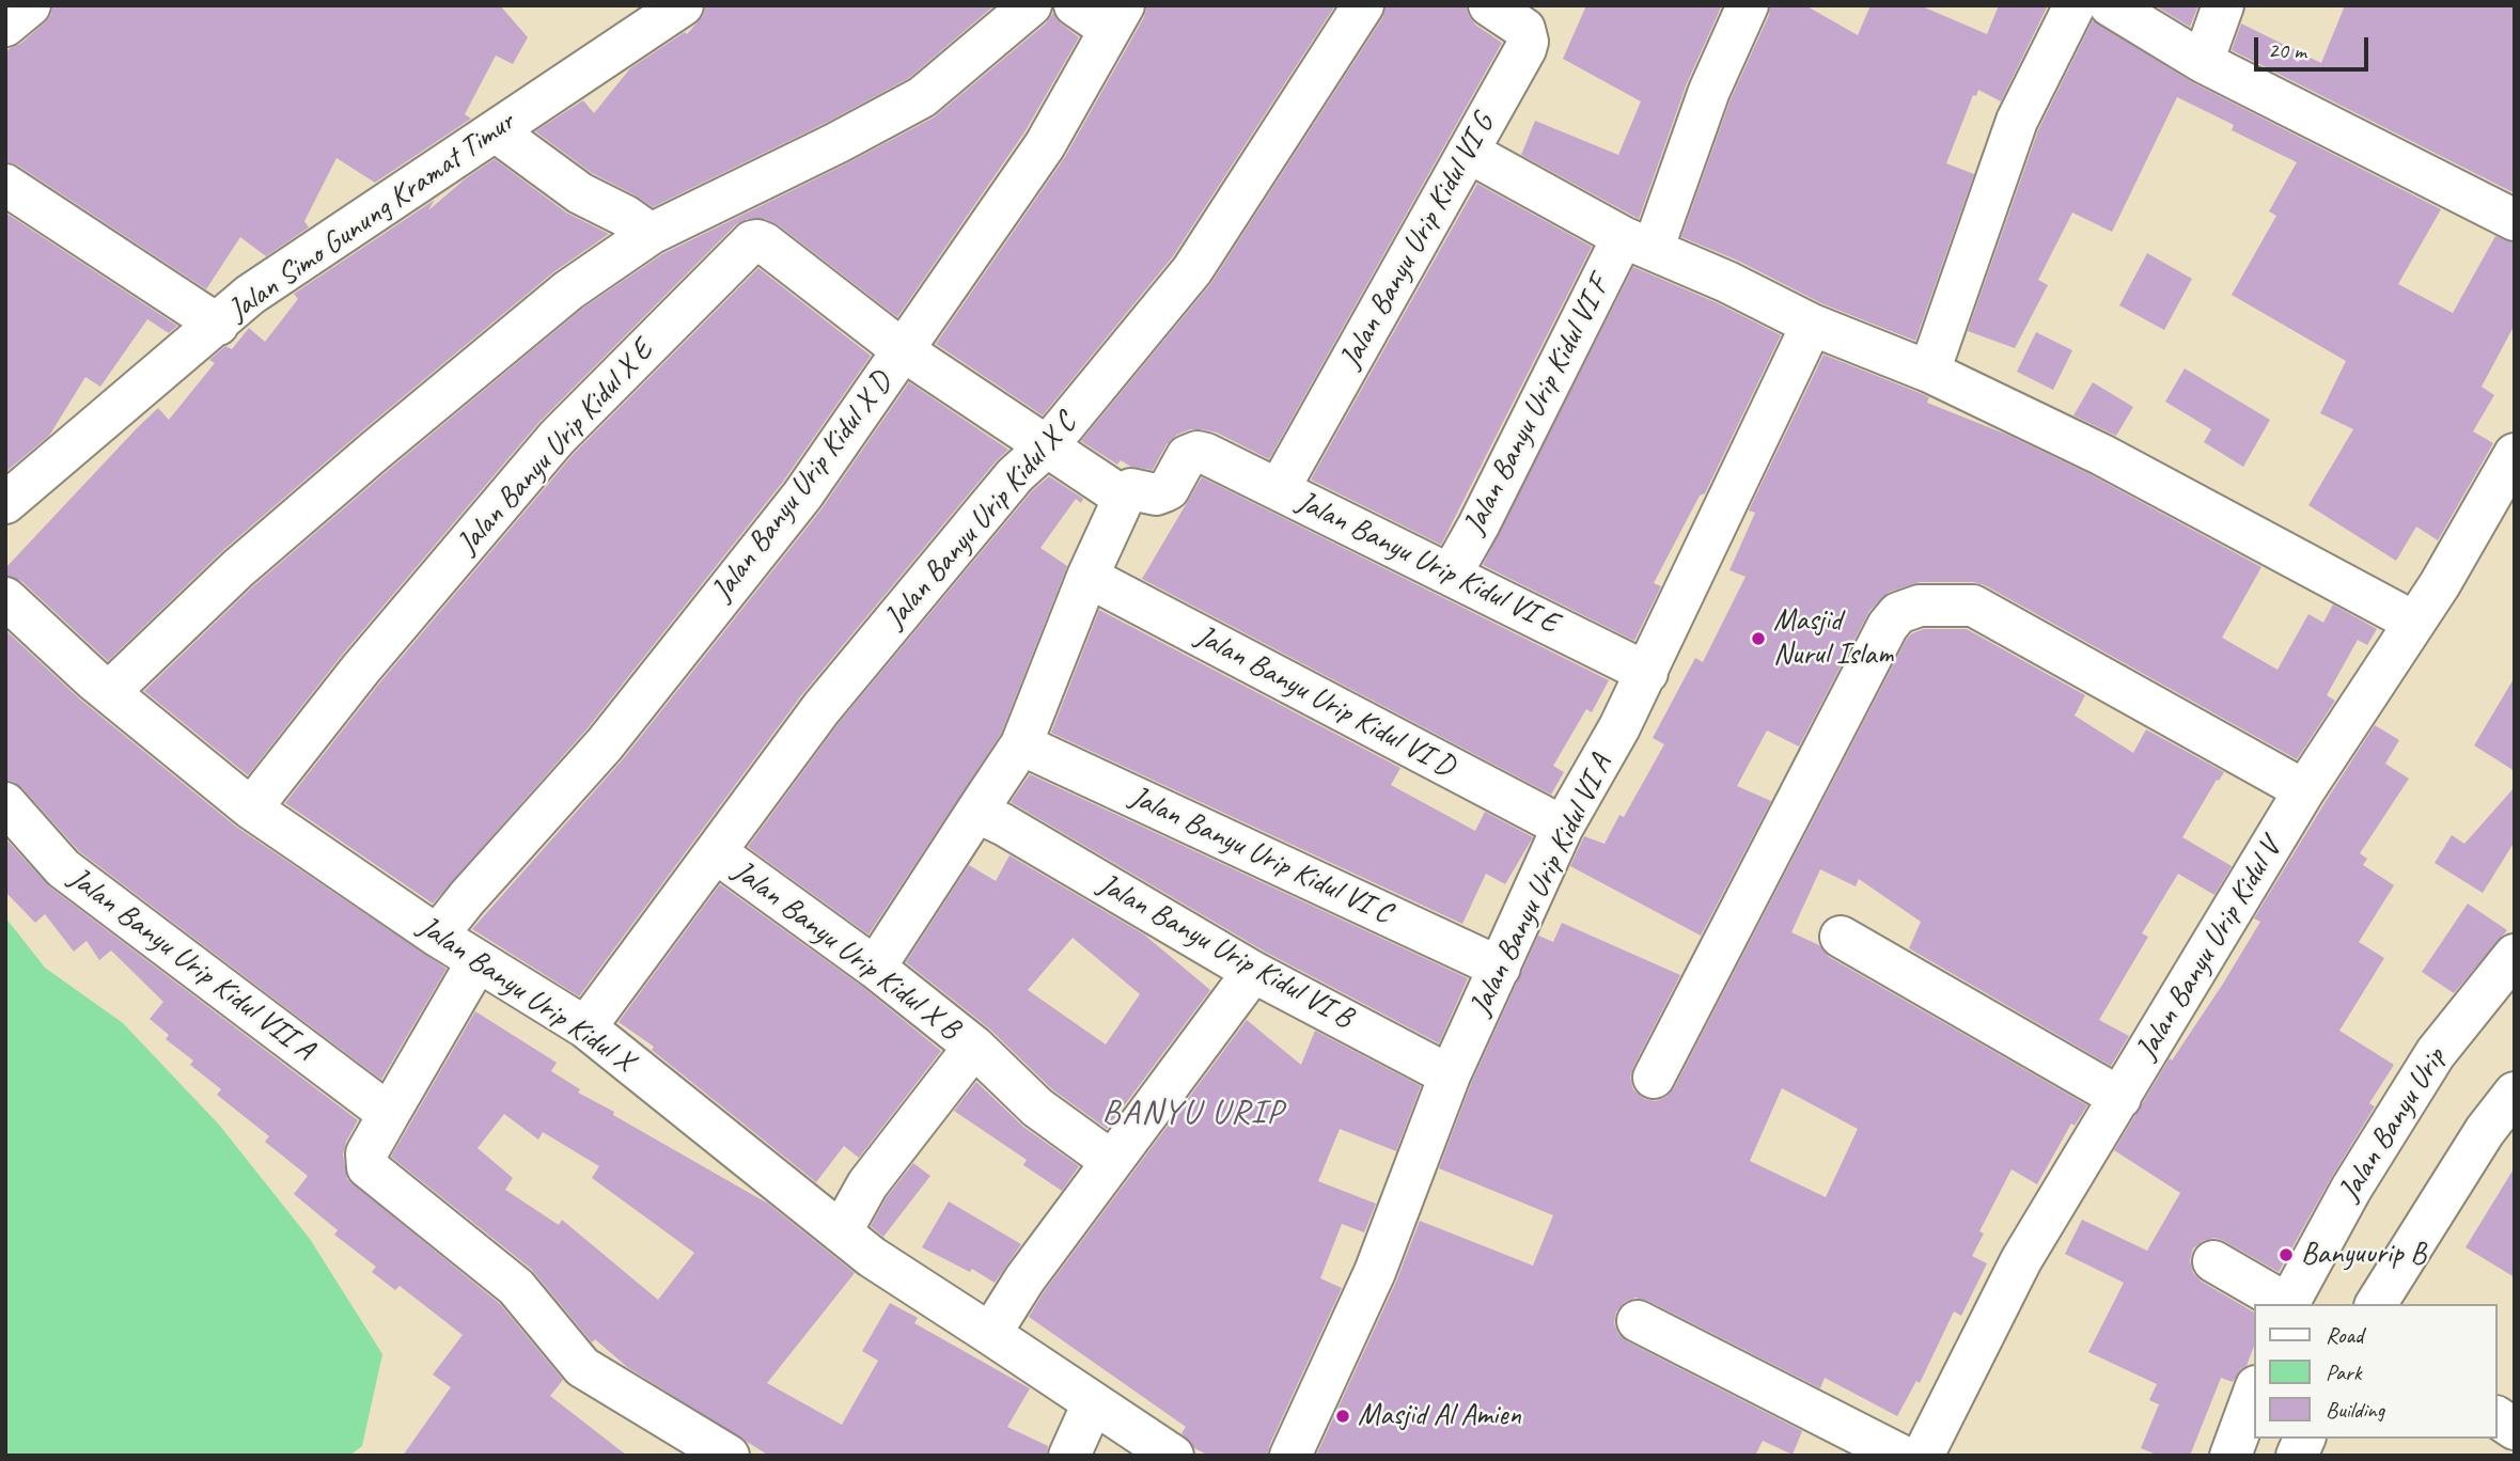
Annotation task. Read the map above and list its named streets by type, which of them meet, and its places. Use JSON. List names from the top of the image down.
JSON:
{
  "streets": {
    "street": [
      "Jalan Simo Gunung Kramat Timur",
      "Jalan Banyu Urip Kidul VI G",
      "Jalan Banyu Urip Kidul VI F",
      "Jalan Banyu Urip Kidul X E",
      "Jalan Banyu Urip Kidul X D",
      "Jalan Banyu Urip Kidul X C",
      "Jalan Banyu Urip Kidul VI E",
      "Jalan Banyu Urip Kidul VI D",
      "Jalan Banyu Urip Kidul VI C",
      "Jalan Banyu Urip Kidul VI A",
      "Jalan Banyu Urip Kidul V",
      "Jalan Banyu Urip Kidul X B",
      "Jalan Banyu Urip Kidul VI B",
      "Jalan Banyu Urip Kidul VII A",
      "Jalan Banyu Urip Kidul X",
      "Jalan Banyu Urip"
    ]
  },
  "crossings": [
    ["Jalan Banyu Urip Kidul VI G", "Jalan Banyu Urip Kidul VI E"],
    ["Jalan Banyu Urip Kidul VI F", "Jalan Banyu Urip Kidul VI E"],
    ["Jalan Banyu Urip Kidul X E", "Jalan Banyu Urip Kidul X D"],
    ["Jalan Banyu Urip Kidul X E", "Jalan Banyu Urip Kidul X"],
    ["Jalan Banyu Urip Kidul X D", "Jalan Banyu Urip Kidul X"],
    ["Jalan Banyu Urip Kidul X C", "Jalan Banyu Urip Kidul X B"],
    ["Jalan Banyu Urip Kidul X C", "Jalan Banyu Urip Kidul X"],
    ["Jalan Banyu Urip Kidul VI E", "Jalan Banyu Urip Kidul VI A"],
    ["Jalan Banyu Urip Kidul VI D", "Jalan Banyu Urip Kidul VI A"],
    ["Jalan Banyu Urip Kidul VI C", "Jalan Banyu Urip Kidul VI A"],
    ["Jalan Banyu Urip Kidul VI A", "Jalan Banyu Urip Kidul VI B"],
    ["Jalan Banyu Urip Kidul X B", "Jalan Banyu Urip Kidul X"]
  ],
  "districts": ["BANYU URIP"],
  "places": ["Masjid Nurul Islam", "Banyuurip B", "Masjid Al Amien"],
  "legend": ["Road", "Park", "Building"],
  "scale_bar": "20 m"
}
